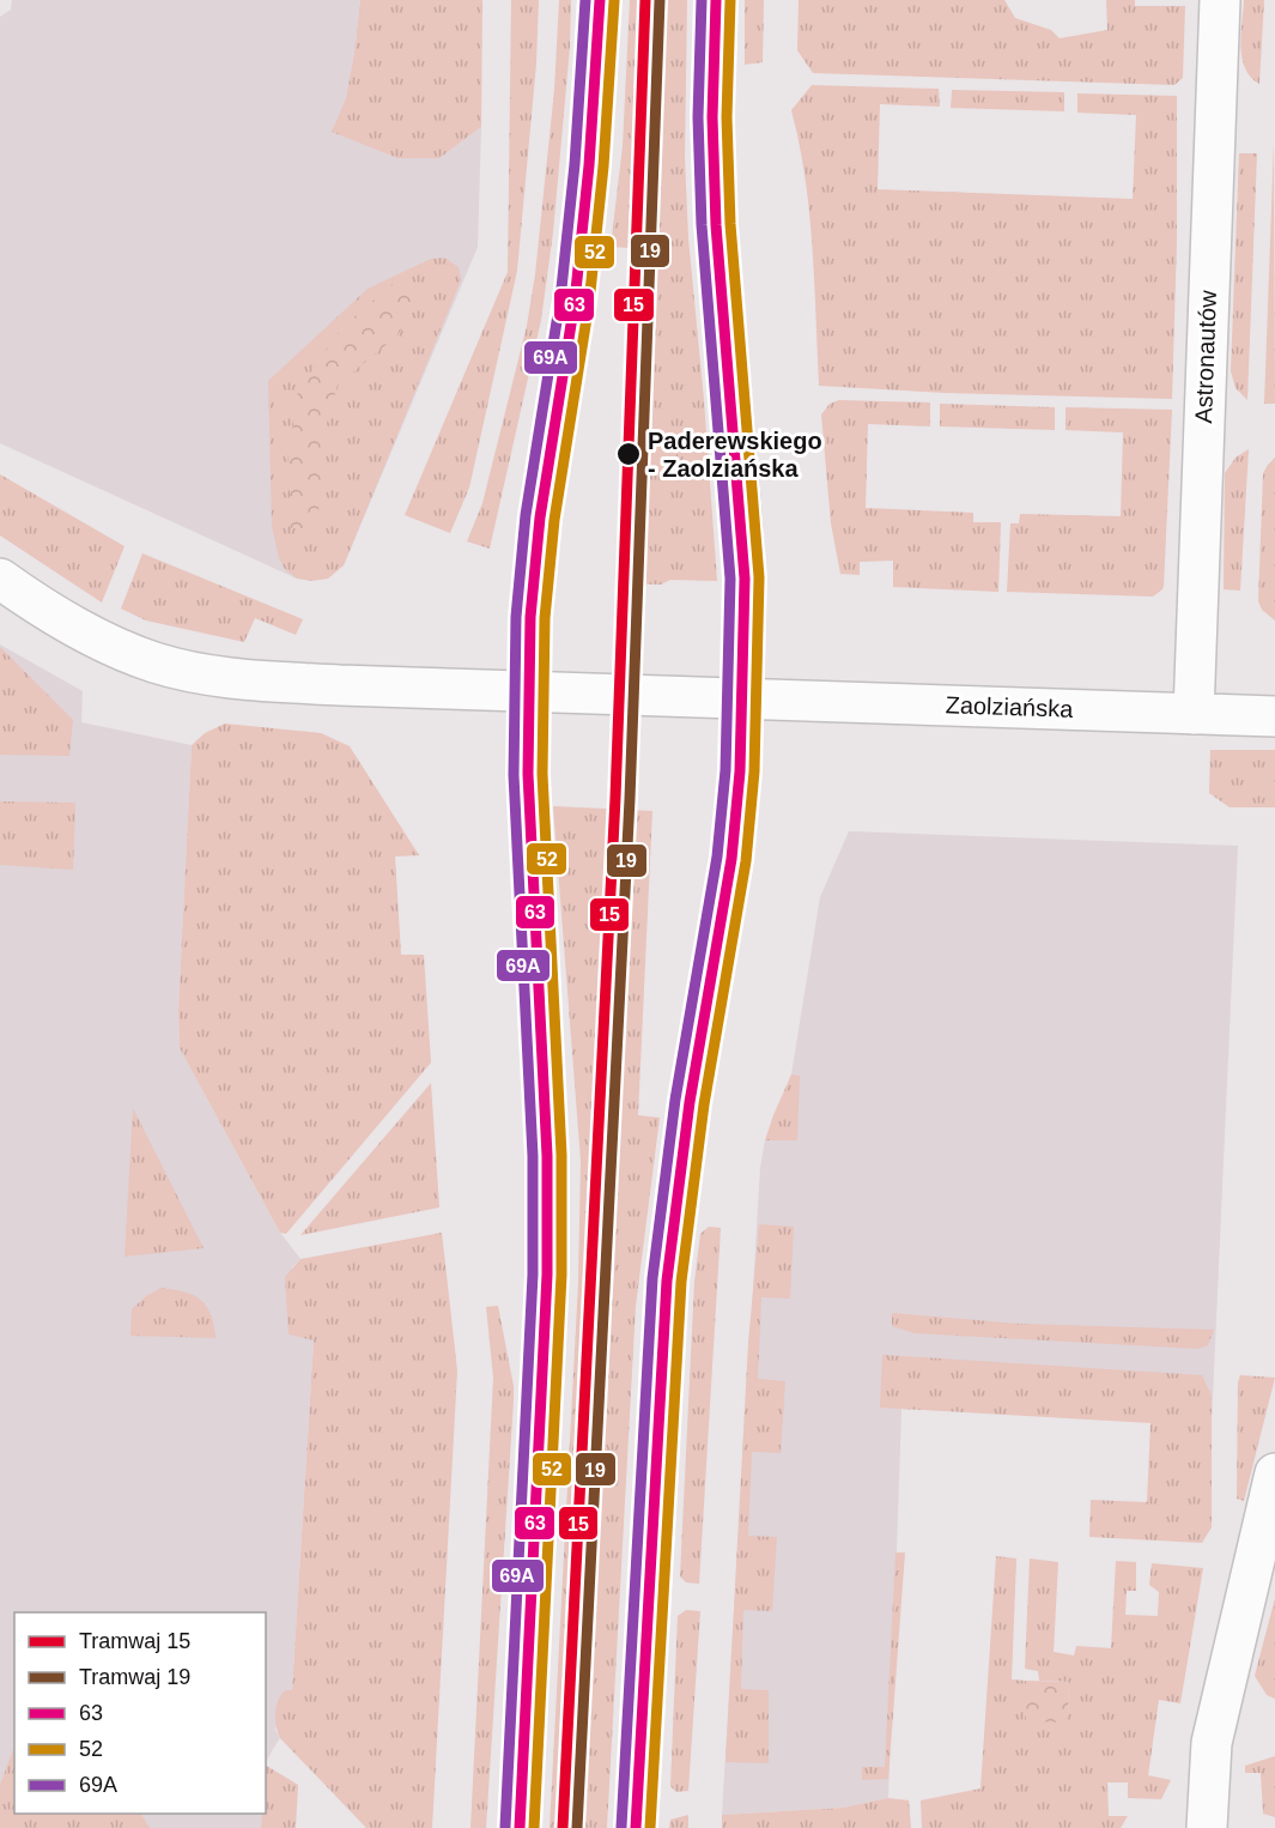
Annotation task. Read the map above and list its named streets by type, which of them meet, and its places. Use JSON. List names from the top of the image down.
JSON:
{
  "streets": {
    "street": ["Astronautów", "Zaolziańska"]
  },
  "crossings": [
    ["Astronautów", "Zaolziańska"]
  ],
  "places": ["Paderewskiego - Zaolziańska"],
  "lines": [
    "tram line 15",
    "tram line 19",
    "transit line 63",
    "transit line 52",
    "transit line 69A"
  ],
  "legend": [
    "Tramwaj 15",
    "Tramwaj 19",
    "63",
    "52",
    "69A"
  ]
}
